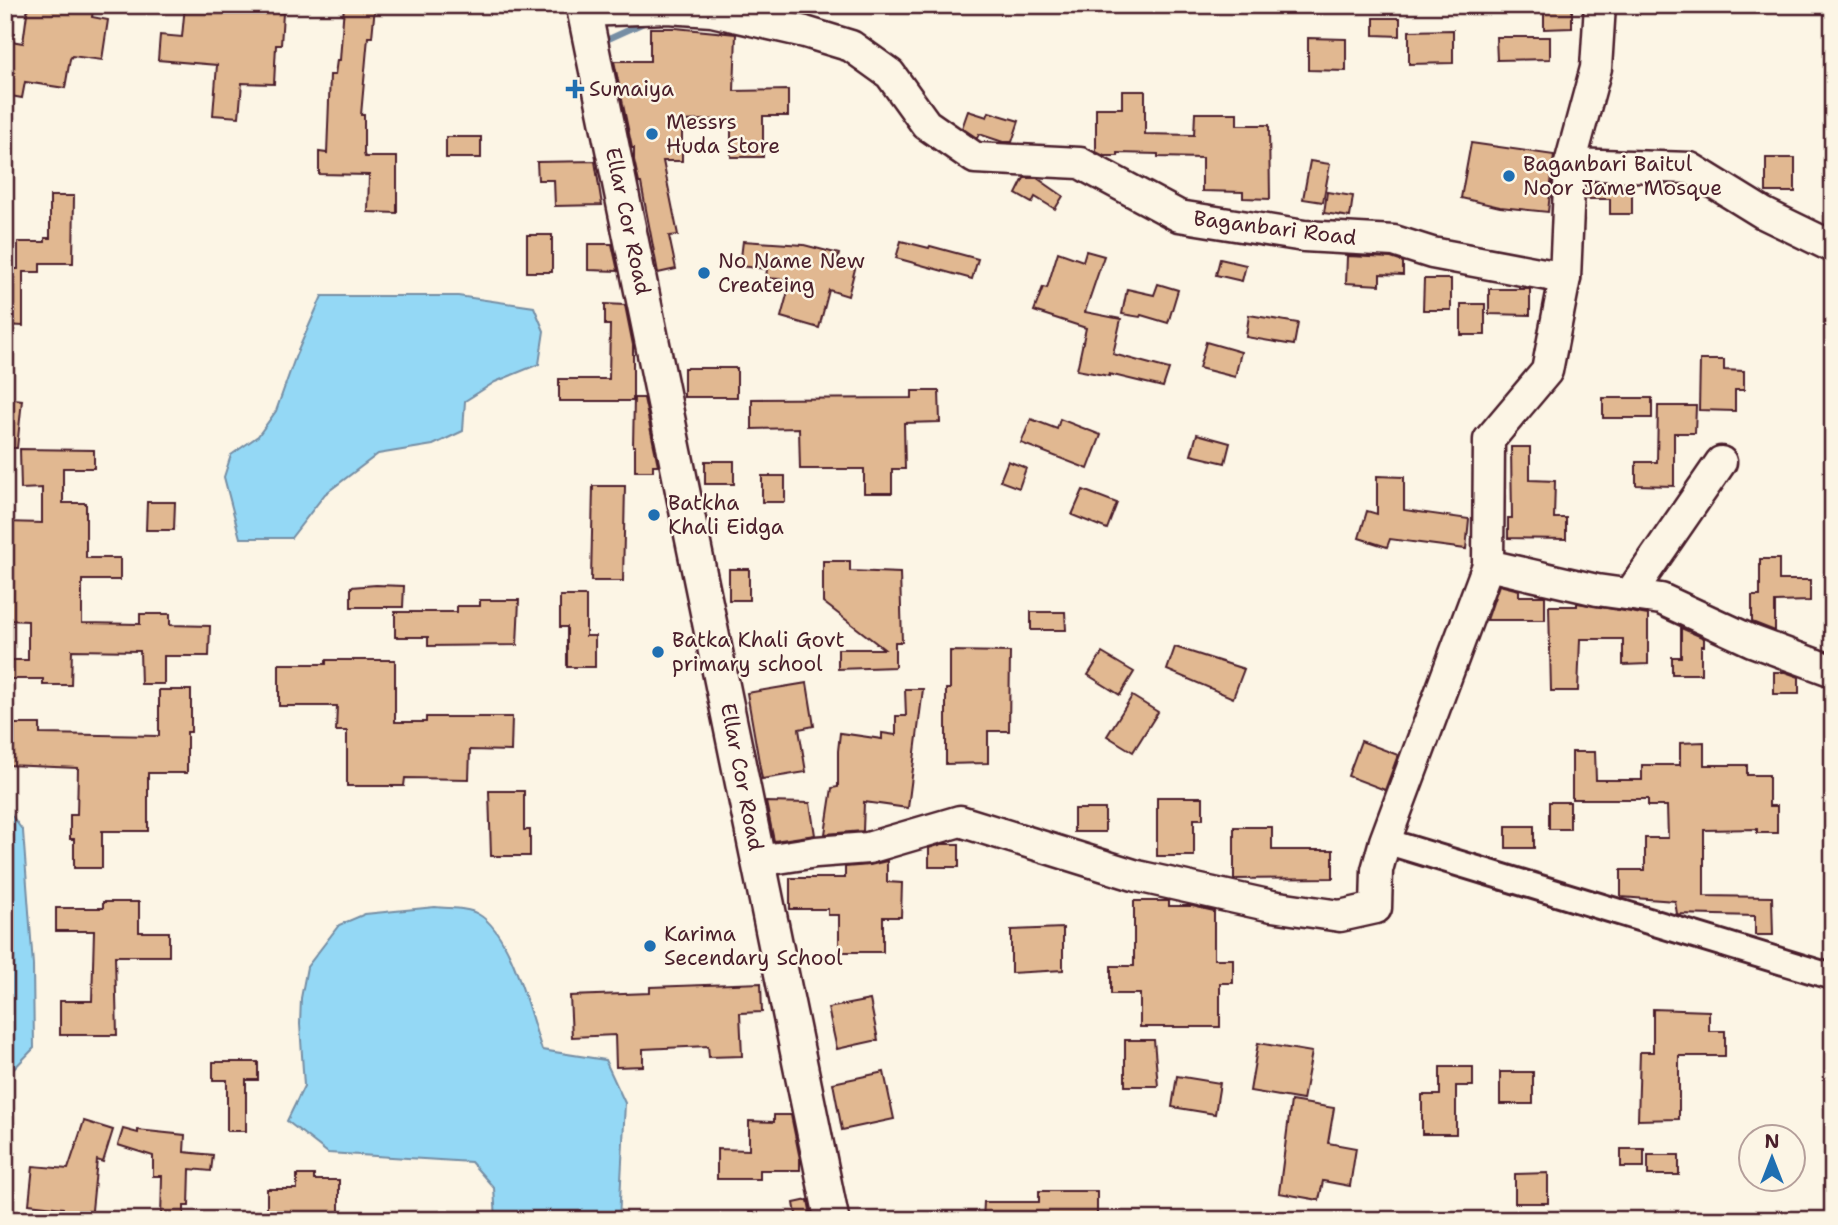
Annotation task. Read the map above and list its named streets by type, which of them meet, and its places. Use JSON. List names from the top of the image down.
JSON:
{
  "streets": {
    "main road": ["Ellar Cor Road"],
    "street": ["Baganbari Road"]
  },
  "crossings": [
    ["Ellar Cor Road", "Baganbari Road"]
  ],
  "places": {
    "health": ["Sumaiya"],
    "other": [
      "Messrs Huda Store",
      "Baganbari Baitul Noor Jame Mosque",
      "No Name New Createing",
      "Batkha Khali Eidga",
      "Batka Khali Govt primary school",
      "Karima Secendary School"
    ]
  },
  "north": "top"
}
